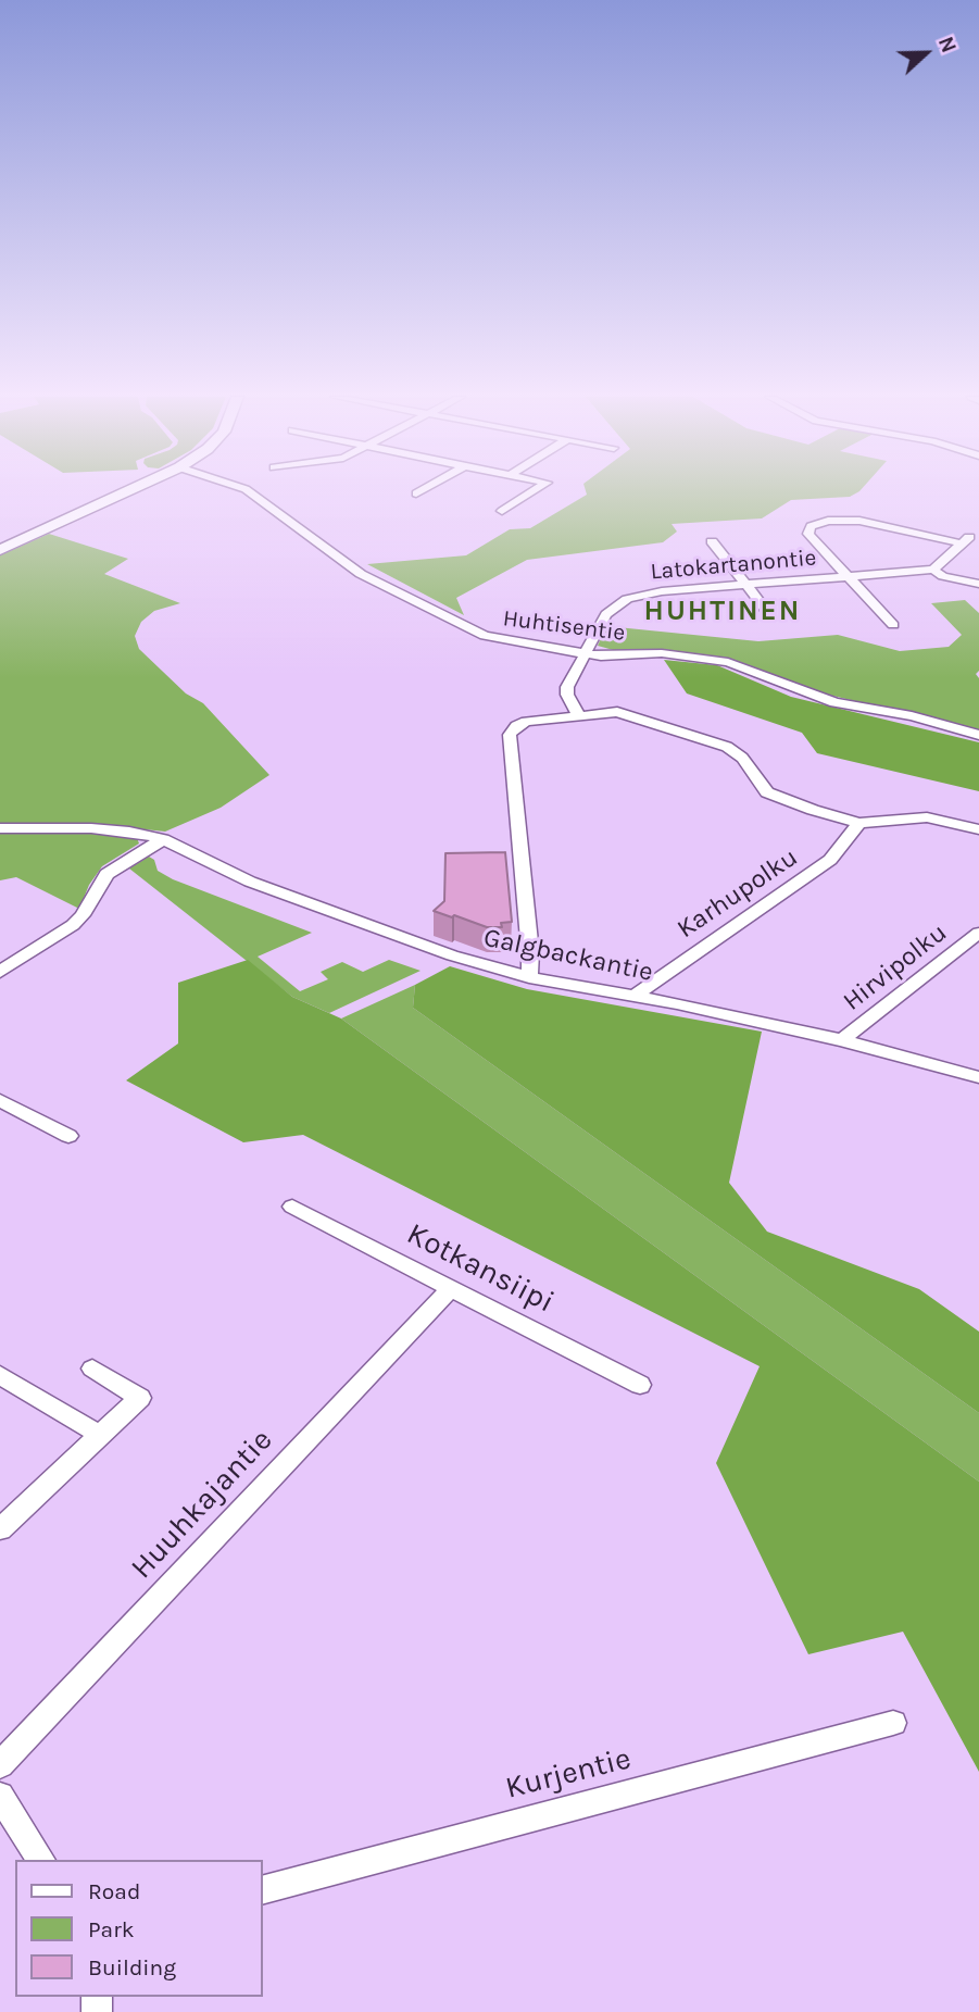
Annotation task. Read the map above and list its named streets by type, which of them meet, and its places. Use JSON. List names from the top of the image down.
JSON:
{
  "streets": {
    "street": [
      "Latokartanontie",
      "Huhtisentie",
      "Karhupolku",
      "Galgbackantie",
      "Hirvipolku",
      "Kotkansiipi",
      "Huuhkajantie",
      "Kurjentie"
    ]
  },
  "crossings": [
    ["Latokartanontie", "Huhtisentie"],
    ["Karhupolku", "Galgbackantie"],
    ["Galgbackantie", "Hirvipolku"],
    ["Kotkansiipi", "Huuhkajantie"]
  ],
  "districts": ["HUHTINEN"],
  "legend": ["Road", "Park", "Building"],
  "north": "right"
}
